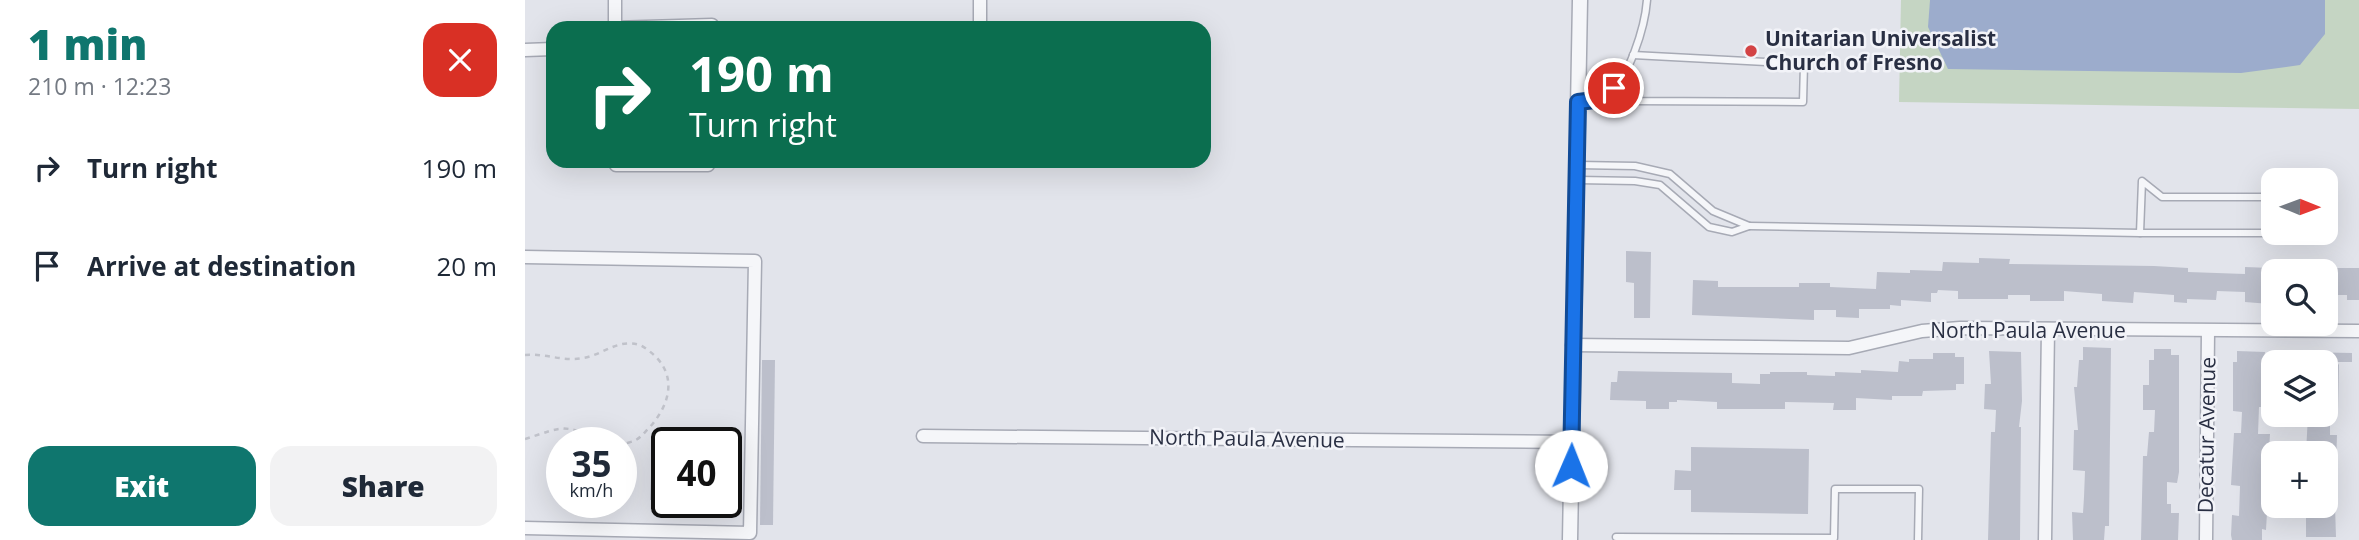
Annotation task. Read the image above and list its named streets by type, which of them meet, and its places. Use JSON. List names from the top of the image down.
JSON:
{
  "streets": {
    "street": ["North Paula Avenue", "Decatur Avenue"]
  },
  "crossings": [
    ["North Paula Avenue", "Decatur Avenue"]
  ],
  "places": ["Unitarian Universalist Church of Fresno"],
  "north": "right",
  "page": {
    "heading": ["1 min", "210 m · 12:23"],
    "turn": ["190 m", "Turn right"],
    "list": [
      {
        "name": "Turn right",
        "value": "190 m"
      },
      {
        "name": "Arrive at destination",
        "value": "20 m"
      }
    ],
    "map_buttons": "+",
    "speed": "35 km/h",
    "limit": "40",
    "buttons": ["Exit", "Share"]
  }
}
